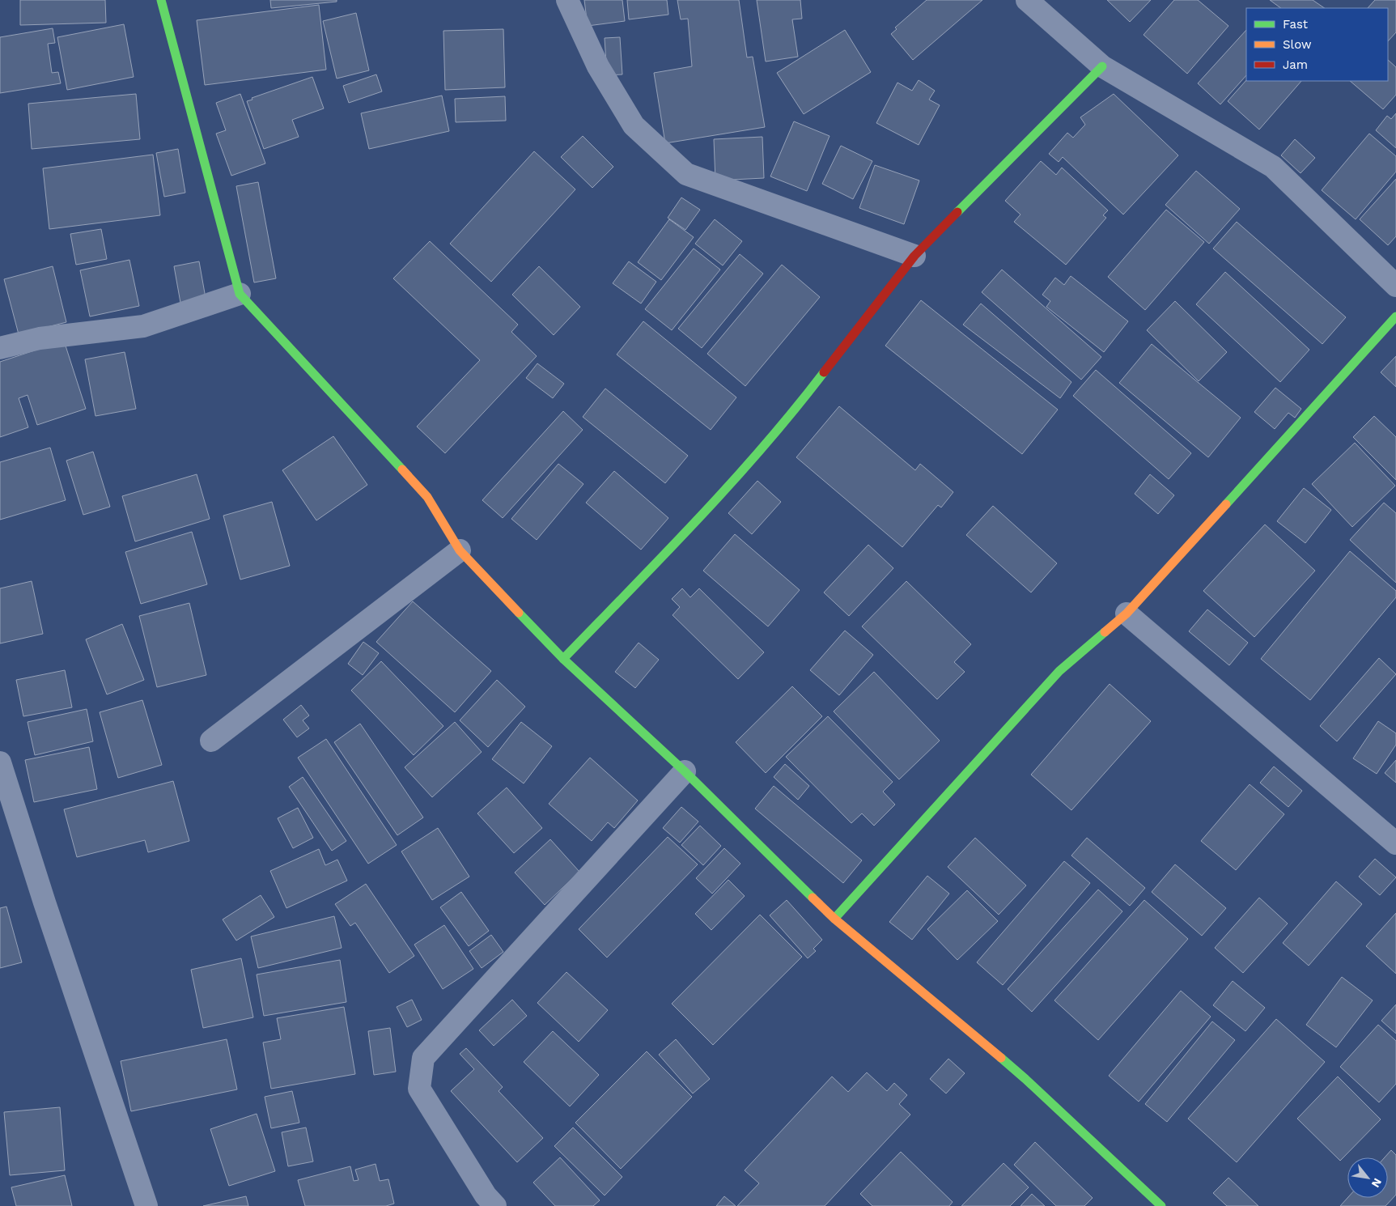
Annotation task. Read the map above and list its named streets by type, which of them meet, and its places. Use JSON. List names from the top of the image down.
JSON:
{
  "legend": ["Fast", "Slow", "Jam"],
  "north": "bottom right"
}
